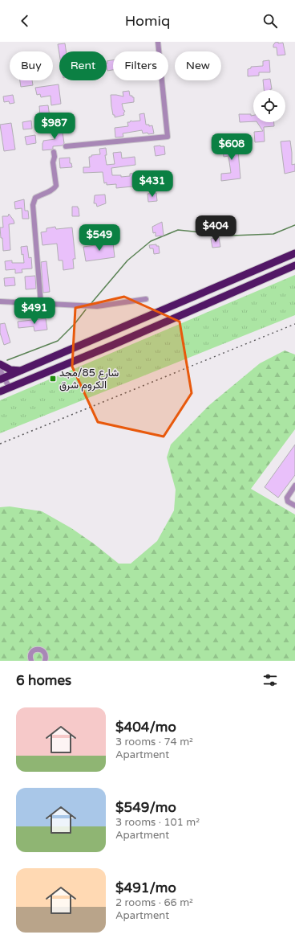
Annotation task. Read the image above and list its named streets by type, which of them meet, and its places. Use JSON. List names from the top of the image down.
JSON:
{
  "places": {
    "transit": ["شارع 85/مجد الكروم شرق"]
  },
  "page": {
    "header": "Homiq",
    "chip": [
      "Buy",
      "Rent",
      "Filters",
      "New"
    ],
    "price": [
      "$987",
      "$608",
      "$431",
      "$404",
      "$549",
      "$491"
    ],
    "heading": "6 homes",
    "list": [
      {
        "name": "$404/mo",
        "note": "3 rooms · 74 m² · Apartment"
      },
      {
        "name": "$549/mo",
        "note": "3 rooms · 101 m² · Apartment"
      },
      {
        "name": "$491/mo",
        "note": "2 rooms · 66 m² · Apartment"
      }
    ]
  }
}
